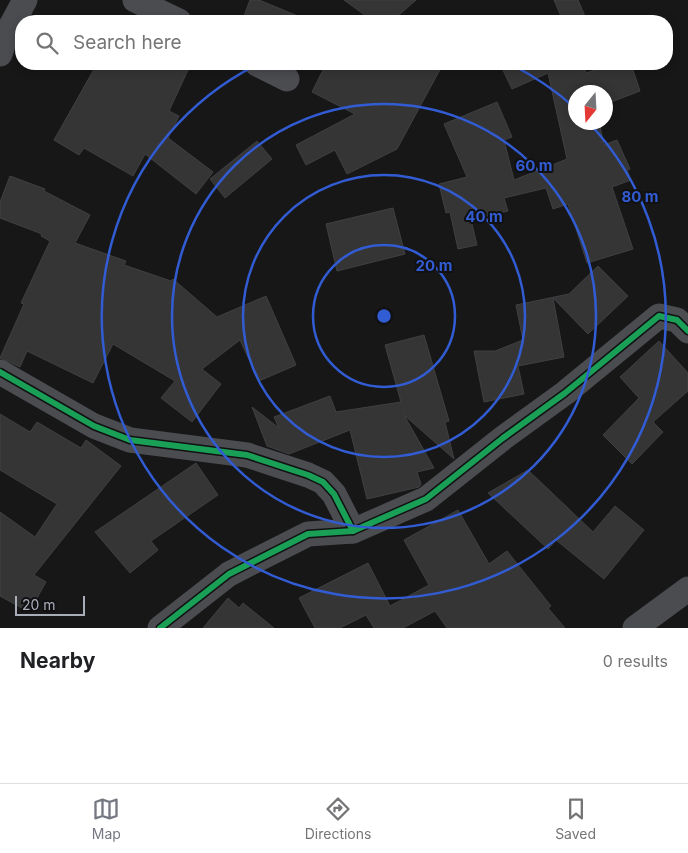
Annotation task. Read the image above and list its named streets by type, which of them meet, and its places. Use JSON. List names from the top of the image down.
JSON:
{
  "scale_bar": "20 m",
  "north": "bottom",
  "page": {
    "search": "Search here",
    "scale": "20 m",
    "heading": ["Nearby", "0 results"],
    "nav": ["Map", "Directions", "Saved"]
  },
  "rings": [
    "60 m",
    "80 m",
    "40 m",
    "20 m"
  ]
}
